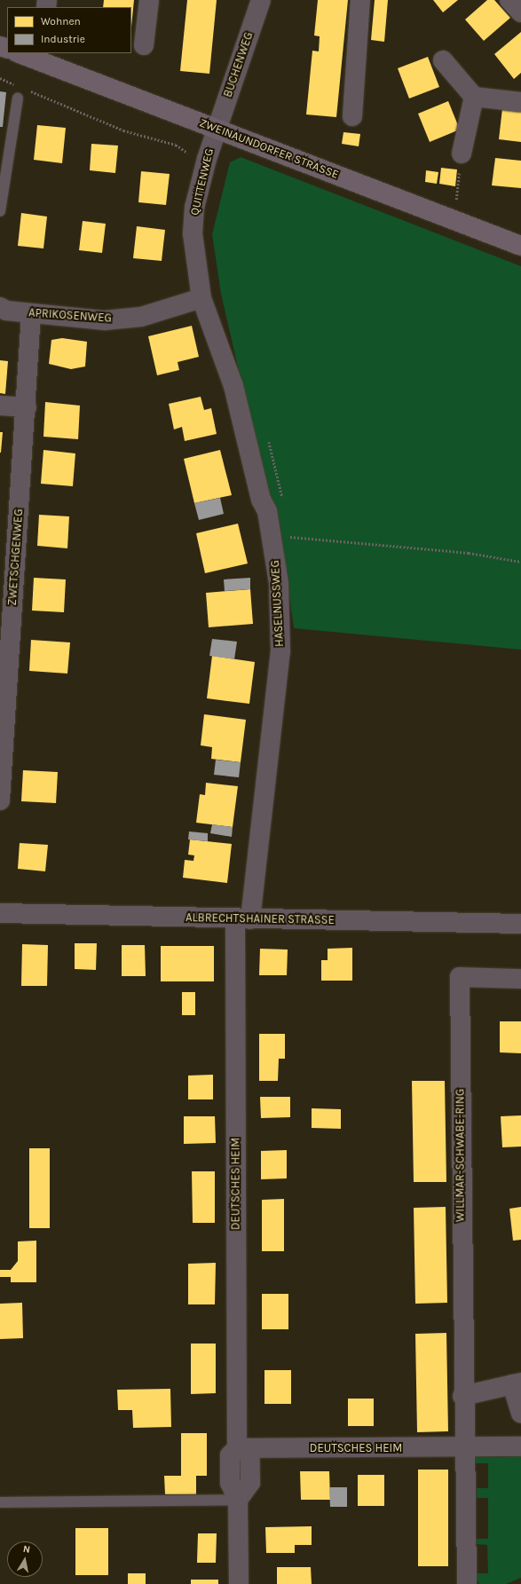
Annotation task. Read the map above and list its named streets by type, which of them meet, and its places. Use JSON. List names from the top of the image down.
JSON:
{
  "streets": {
    "street": [
      "BUCHENWEG",
      "ZWEINAUNDORFER STRASSE",
      "QUITTENWEG",
      "APRIKOSENWEG",
      "ZWETSCHGENWEG",
      "HASELNUSSWEG",
      "ALBRECHTSHAINER STRASSE",
      "WILLMAR-SCHWABE-RING",
      "DEUTSCHES HEIM"
    ]
  },
  "crossings": [
    ["BUCHENWEG", "ZWEINAUNDORFER STRASSE"],
    ["BUCHENWEG", "QUITTENWEG"],
    ["ZWEINAUNDORFER STRASSE", "QUITTENWEG"],
    ["QUITTENWEG", "APRIKOSENWEG"],
    ["QUITTENWEG", "HASELNUSSWEG"],
    ["APRIKOSENWEG", "ZWETSCHGENWEG"],
    ["APRIKOSENWEG", "HASELNUSSWEG"],
    ["HASELNUSSWEG", "ALBRECHTSHAINER STRASSE"],
    ["HASELNUSSWEG", "DEUTSCHES HEIM"],
    ["ALBRECHTSHAINER STRASSE", "DEUTSCHES HEIM"],
    ["WILLMAR-SCHWABE-RING", "DEUTSCHES HEIM"]
  ],
  "legend": ["Wohnen", "Industrie"],
  "north": "top"
}
